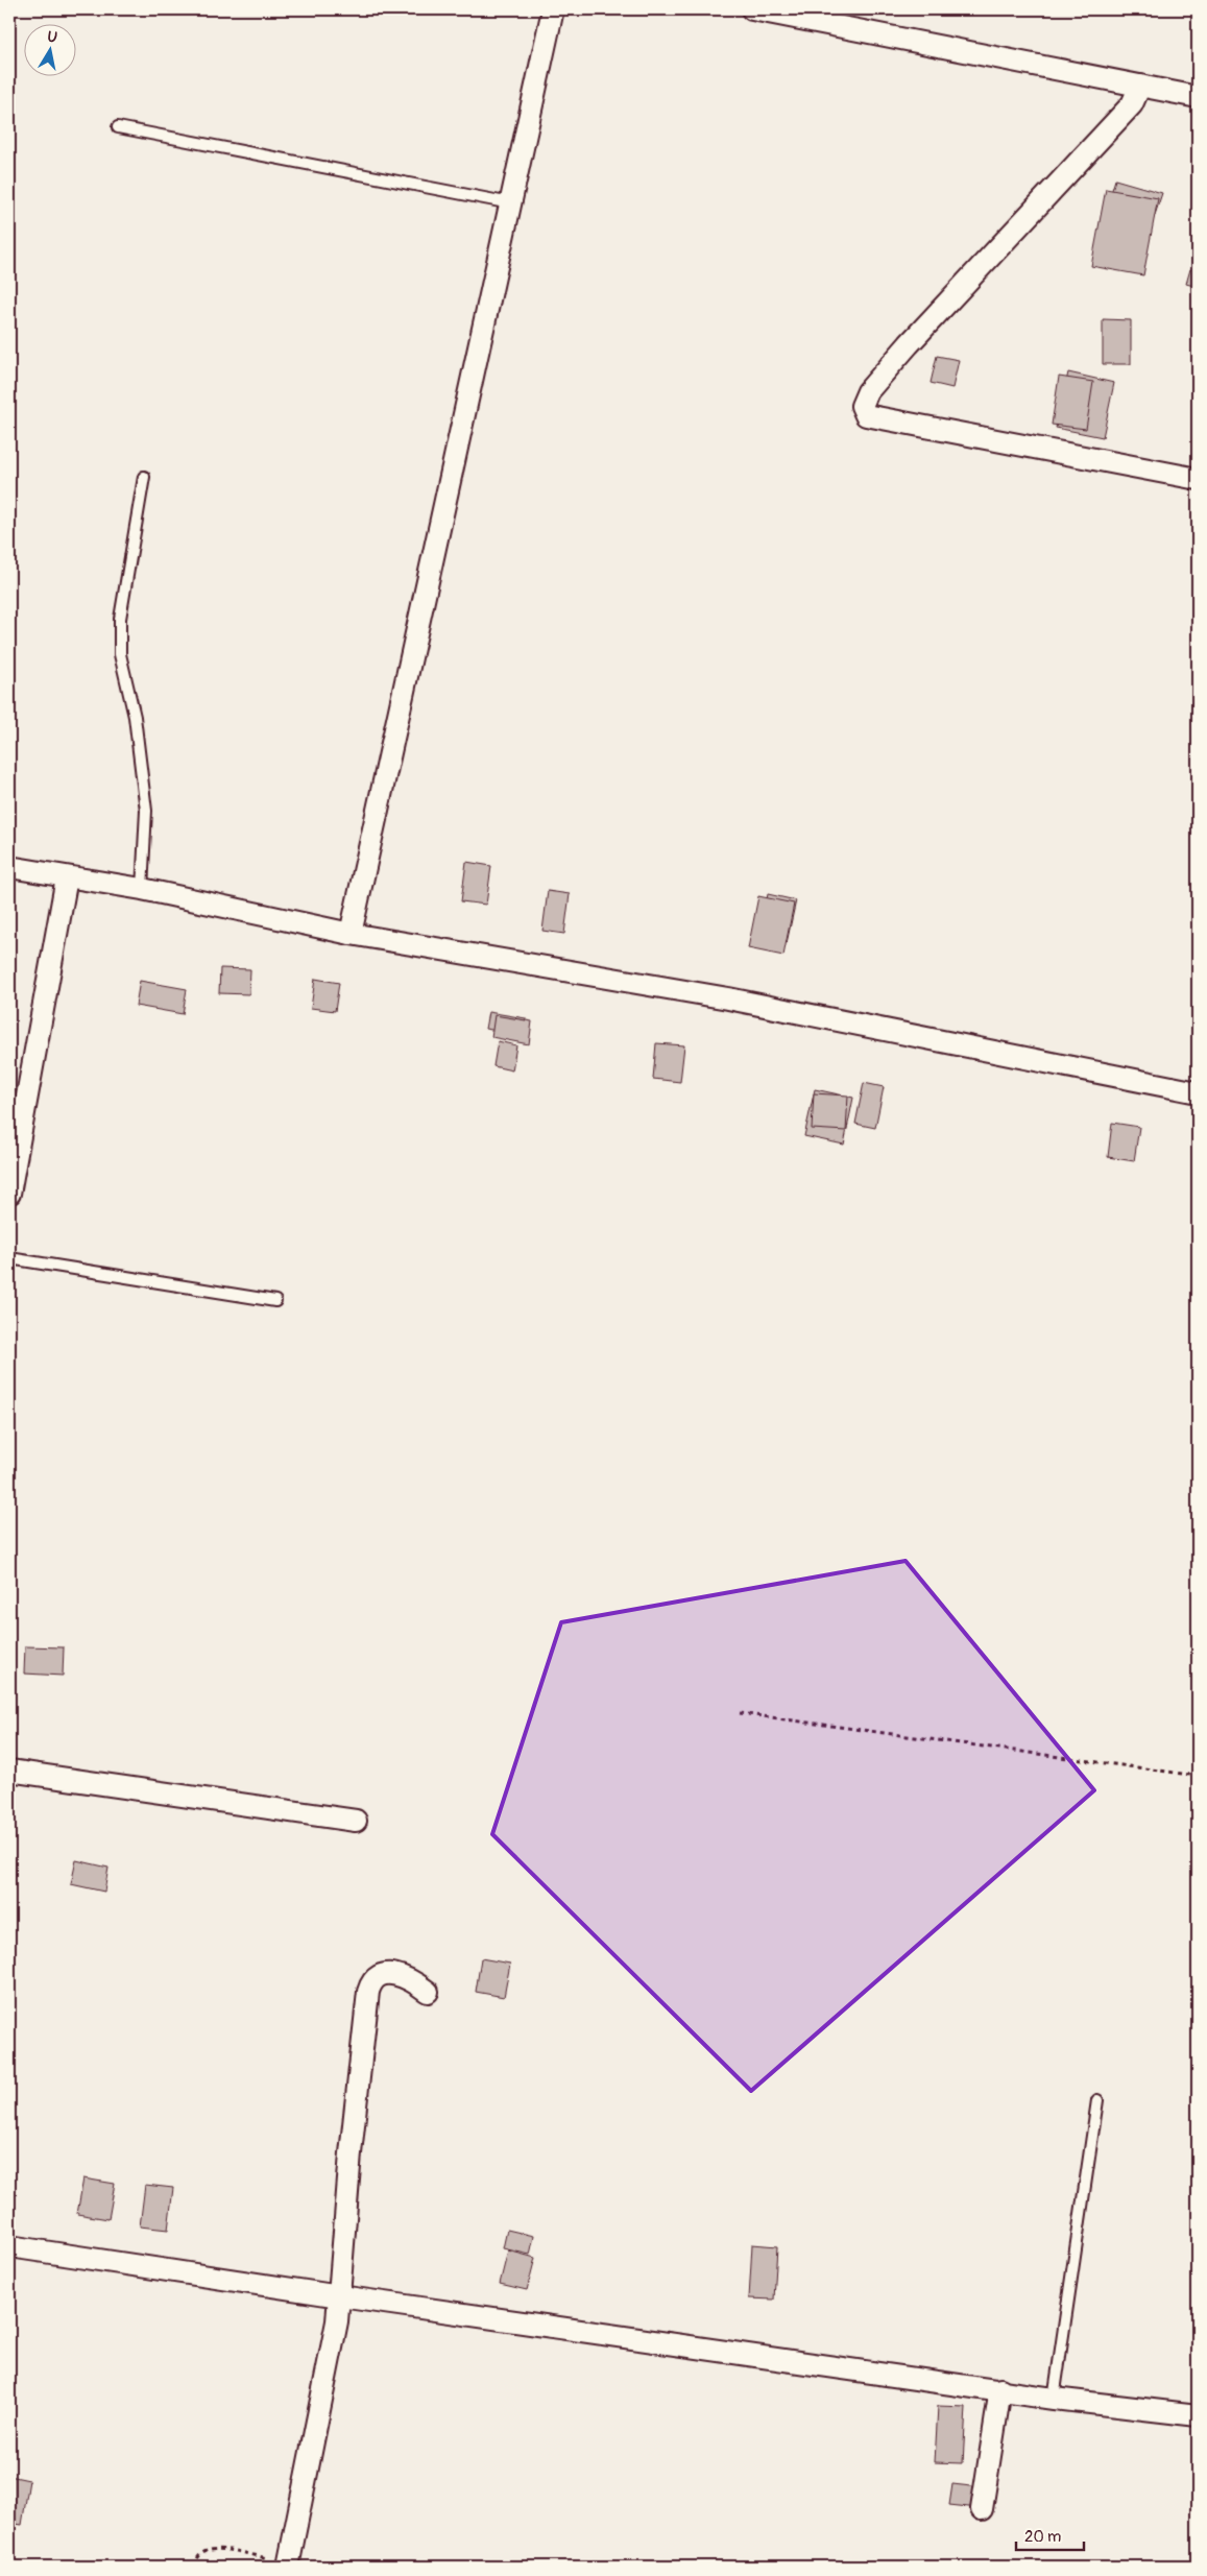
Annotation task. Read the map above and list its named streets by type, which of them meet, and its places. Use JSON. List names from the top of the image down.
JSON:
{
  "scale_bar": "20 m",
  "north": "top"
}
